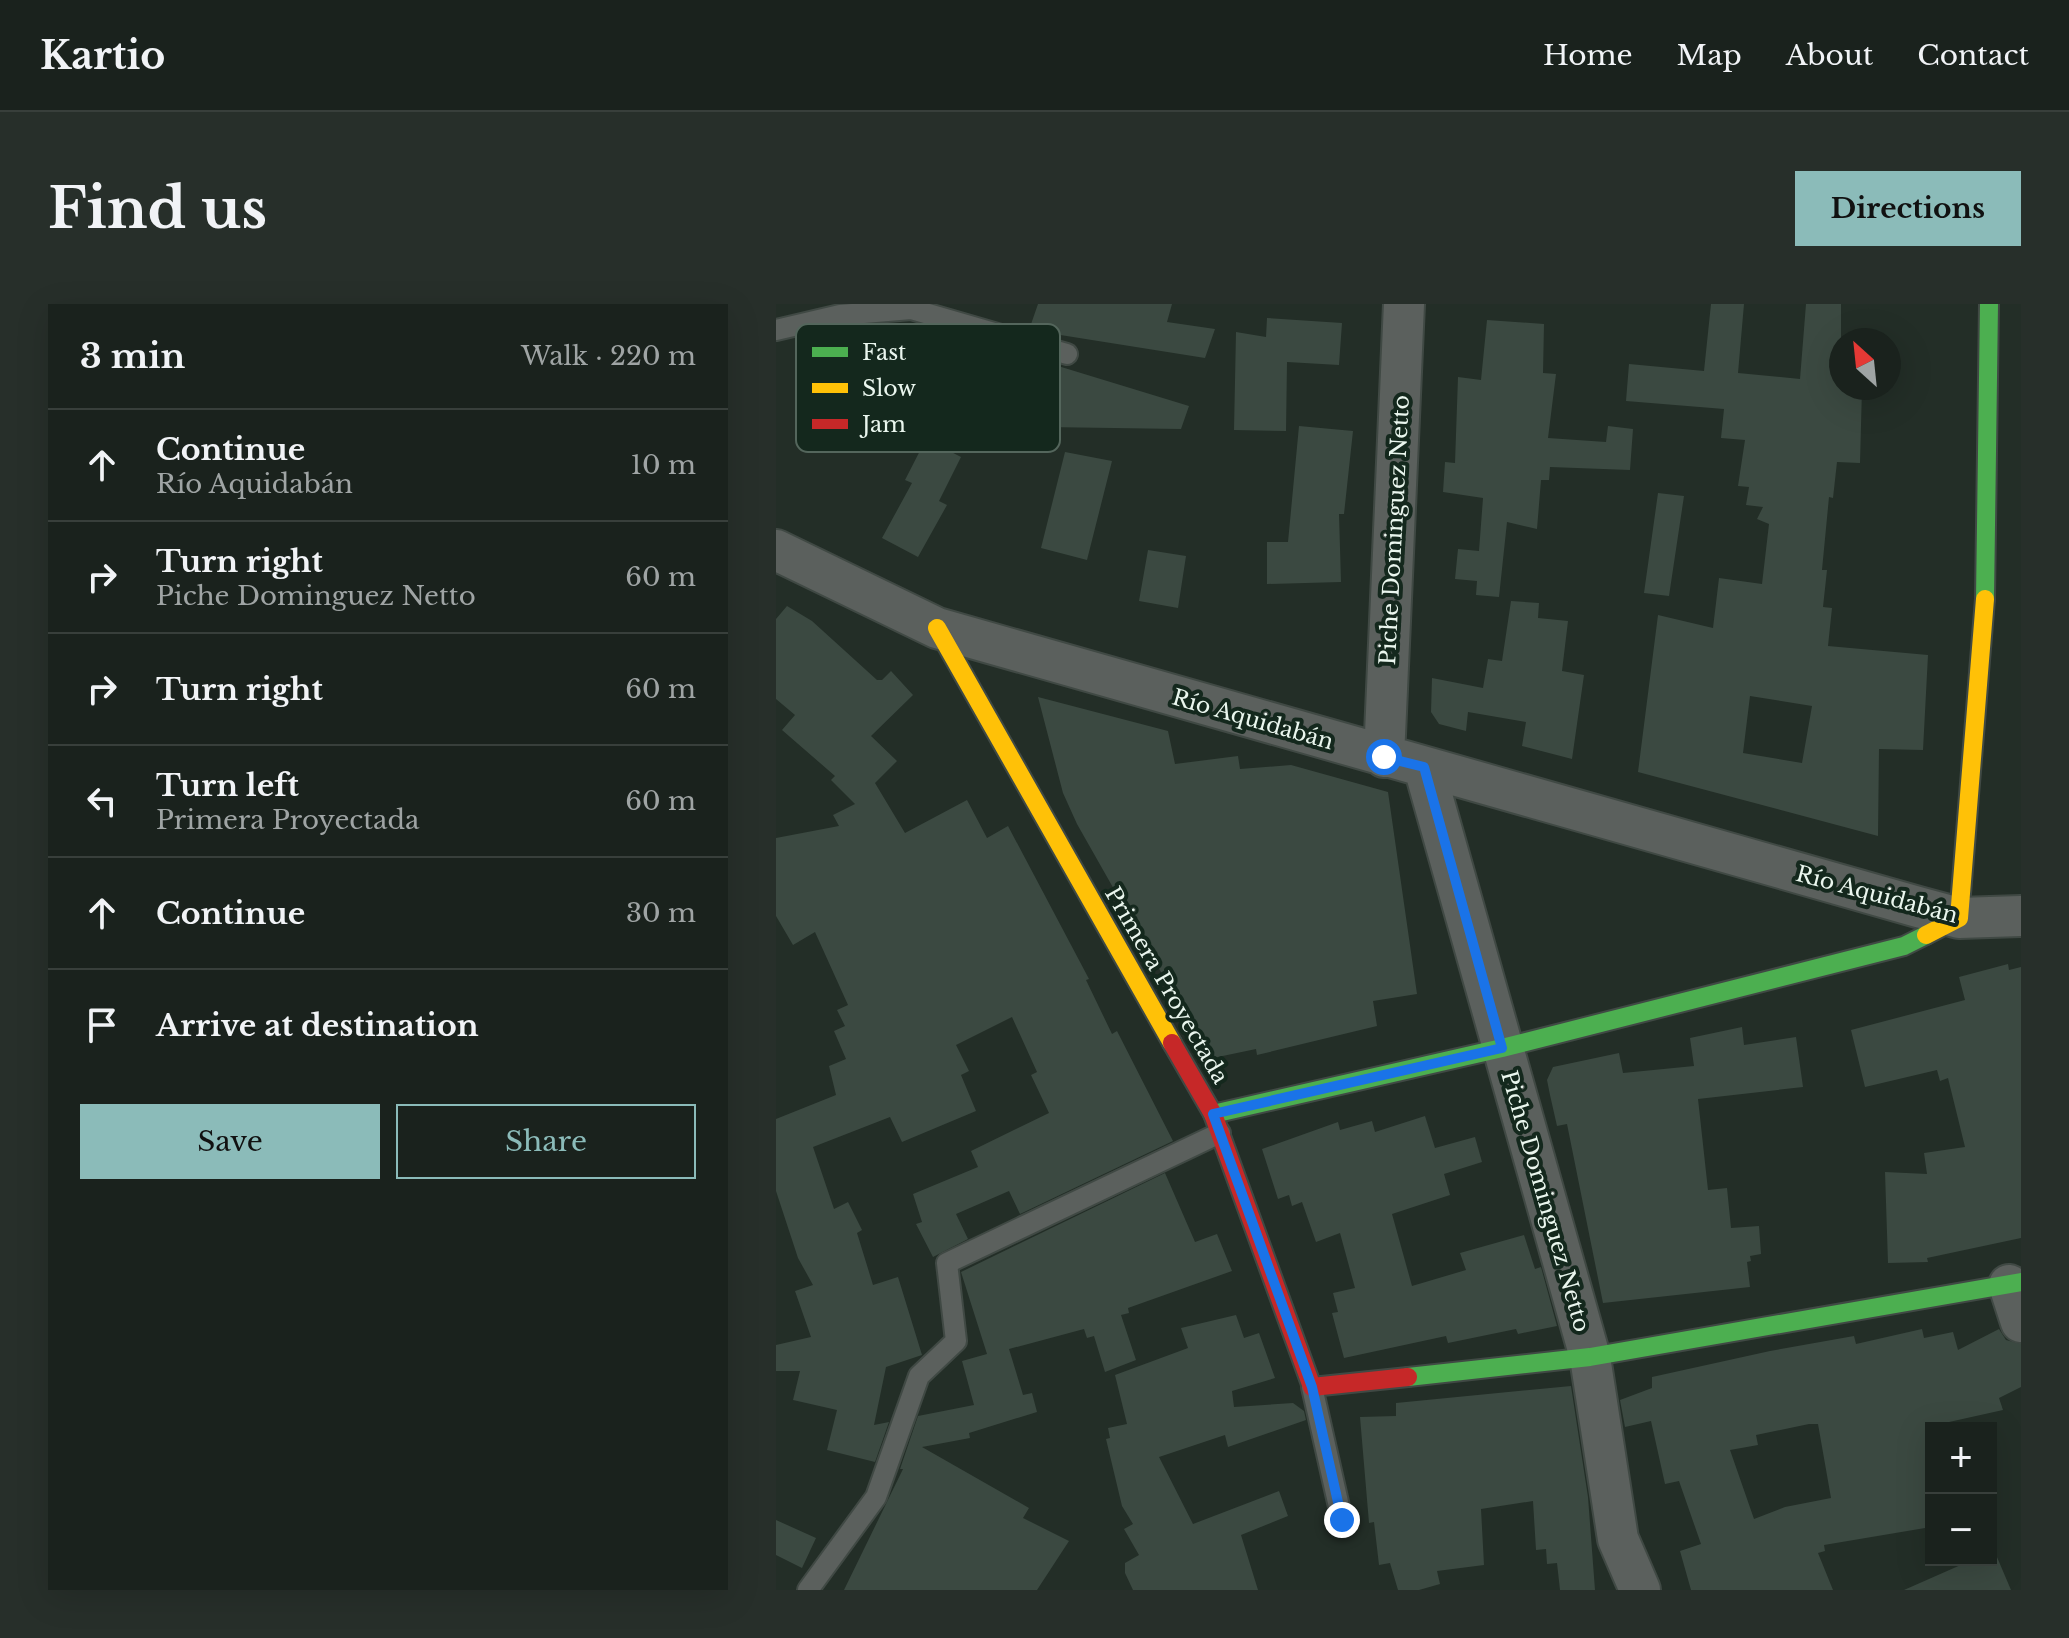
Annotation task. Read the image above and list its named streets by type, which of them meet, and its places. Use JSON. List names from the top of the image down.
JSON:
{
  "streets": {
    "street": ["Piche Dominguez Netto", "Río Aquidabán", "Primera Proyectada"]
  },
  "crossings": [
    ["Piche Dominguez Netto", "Río Aquidabán"],
    ["Río Aquidabán", "Primera Proyectada"]
  ],
  "legend": ["Fast", "Slow", "Jam"],
  "north": "top left",
  "page": {
    "header": "Kartio",
    "nav": [
      "Home",
      "Map",
      "About",
      "Contact"
    ],
    "buttons": [
      "Directions",
      ["Save", "Share"]
    ],
    "title": "Find us",
    "heading": ["3 min", "Walk · 220 m"],
    "list": [
      ["Continue", "Río Aquidabán", "10 m"],
      ["Turn right", "Piche Dominguez Netto", "60 m"],
      ["Turn right", "60 m"],
      ["Turn left", "Primera Proyectada", "60 m"],
      ["Continue", "30 m"],
      "Arrive at destination"
    ],
    "map_buttons": ["+", "−"]
  }
}
